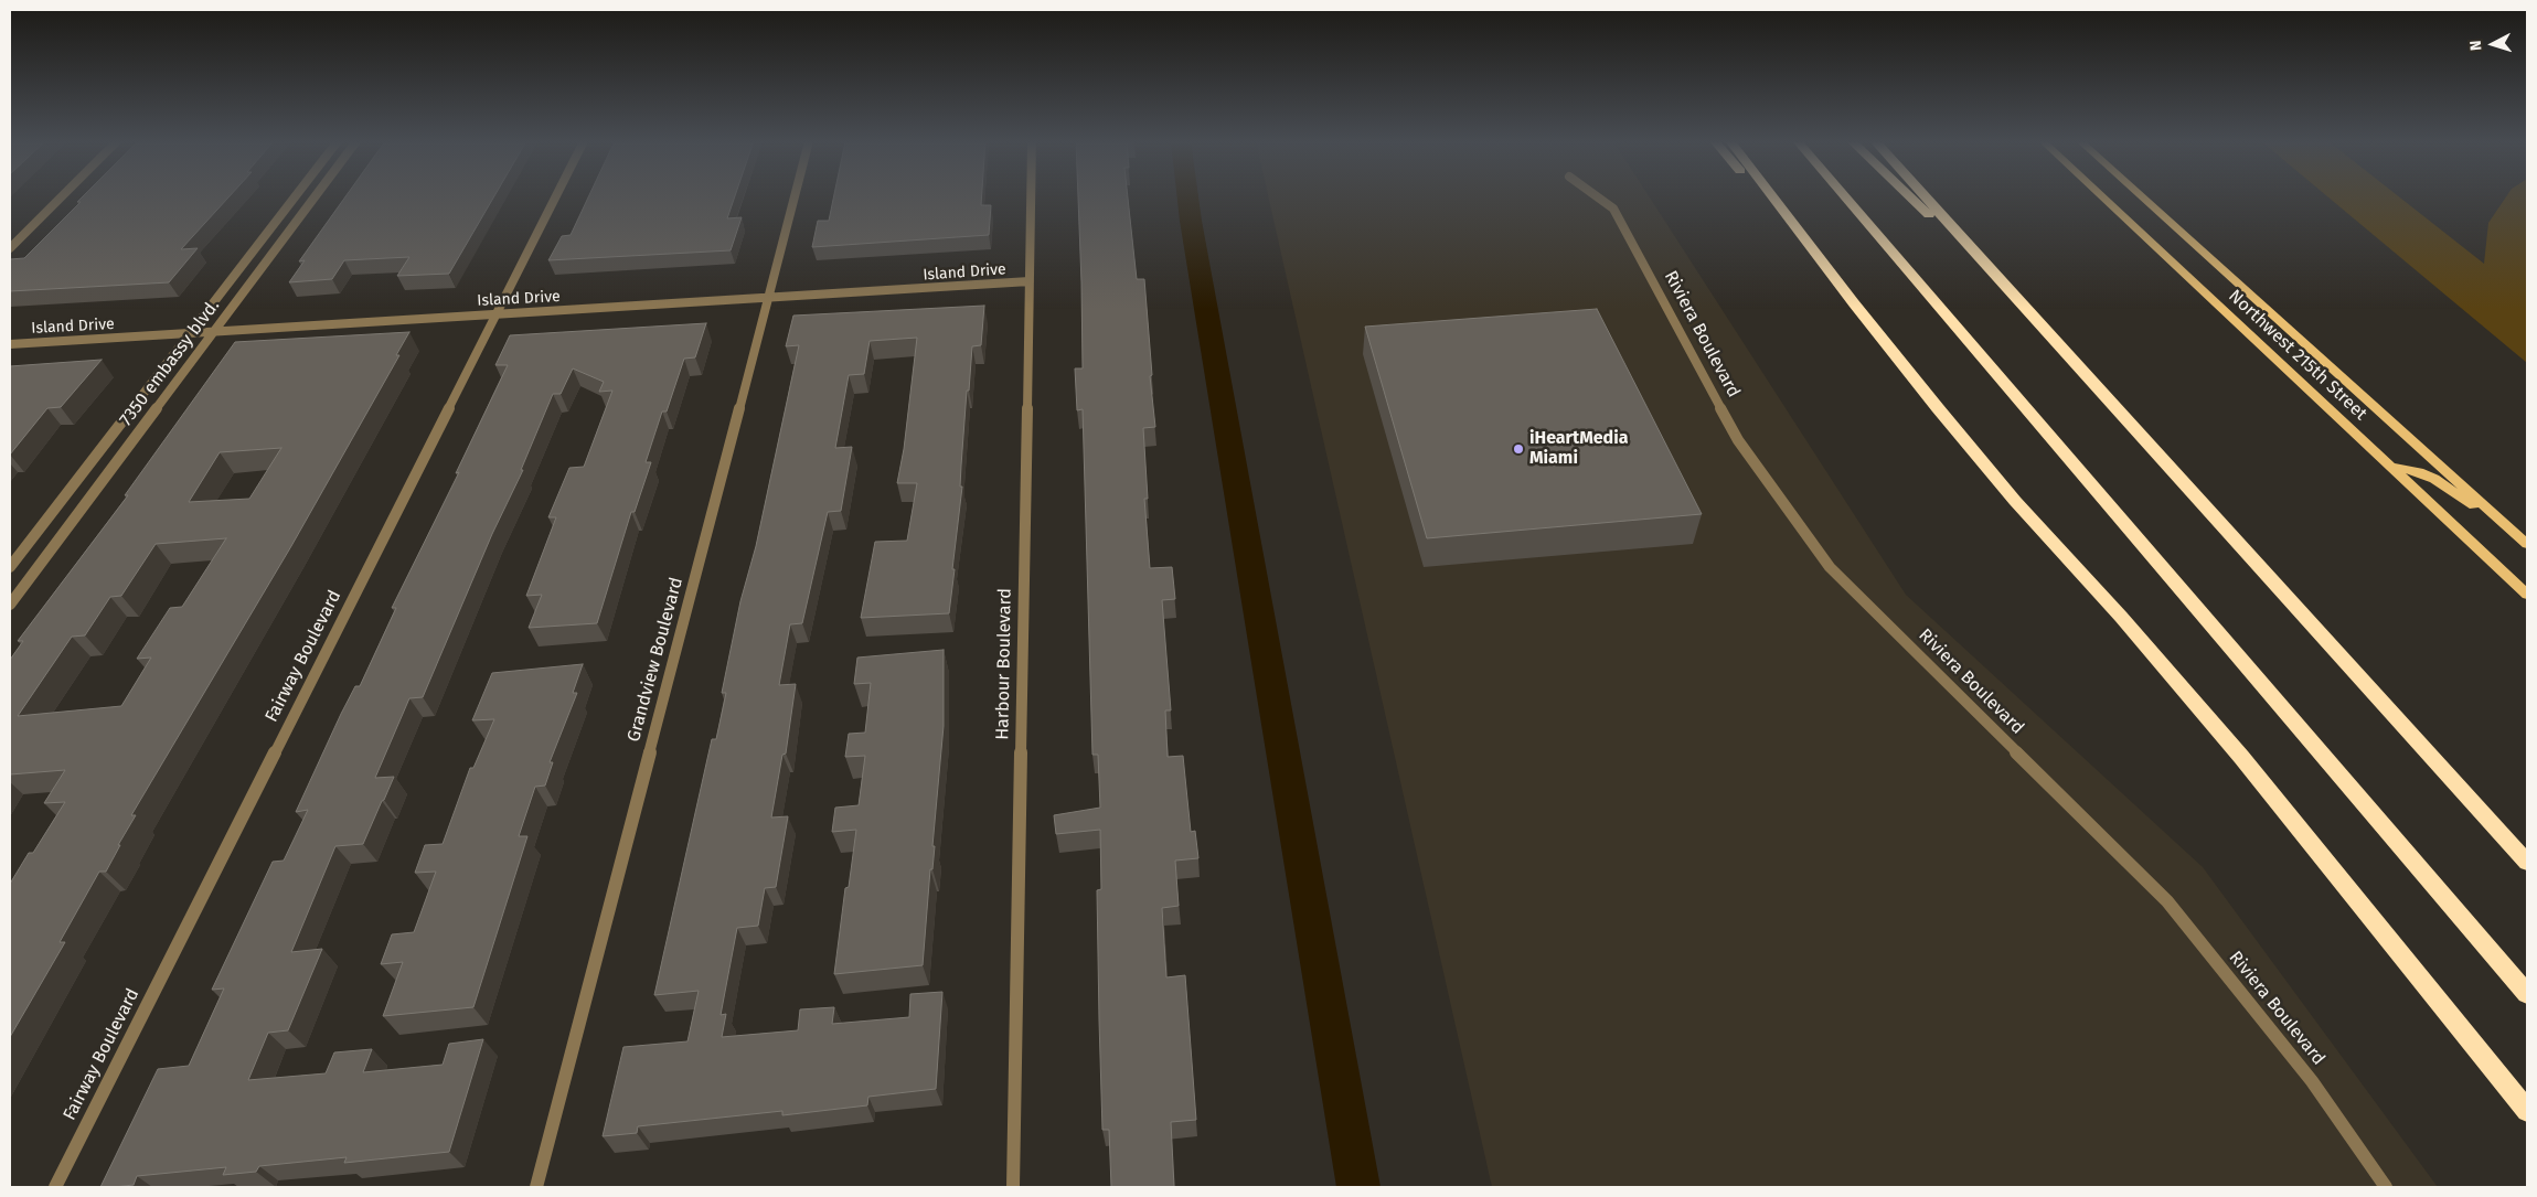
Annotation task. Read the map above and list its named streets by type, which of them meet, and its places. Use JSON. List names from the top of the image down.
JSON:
{
  "streets": {
    "main road": ["Northwest 215th Street"],
    "street": [
      "Island Drive",
      "Riviera Boulevard",
      "7350 embassy blvd.",
      "Fairway Boulevard",
      "Grandview Boulevard",
      "Harbour Boulevard"
    ]
  },
  "crossings": [
    ["Island Drive", "7350 embassy blvd."],
    ["Island Drive", "Fairway Boulevard"],
    ["Island Drive", "Grandview Boulevard"],
    ["Island Drive", "Harbour Boulevard"]
  ],
  "places": ["iHeartMedia Miami"],
  "north": "left"
}
